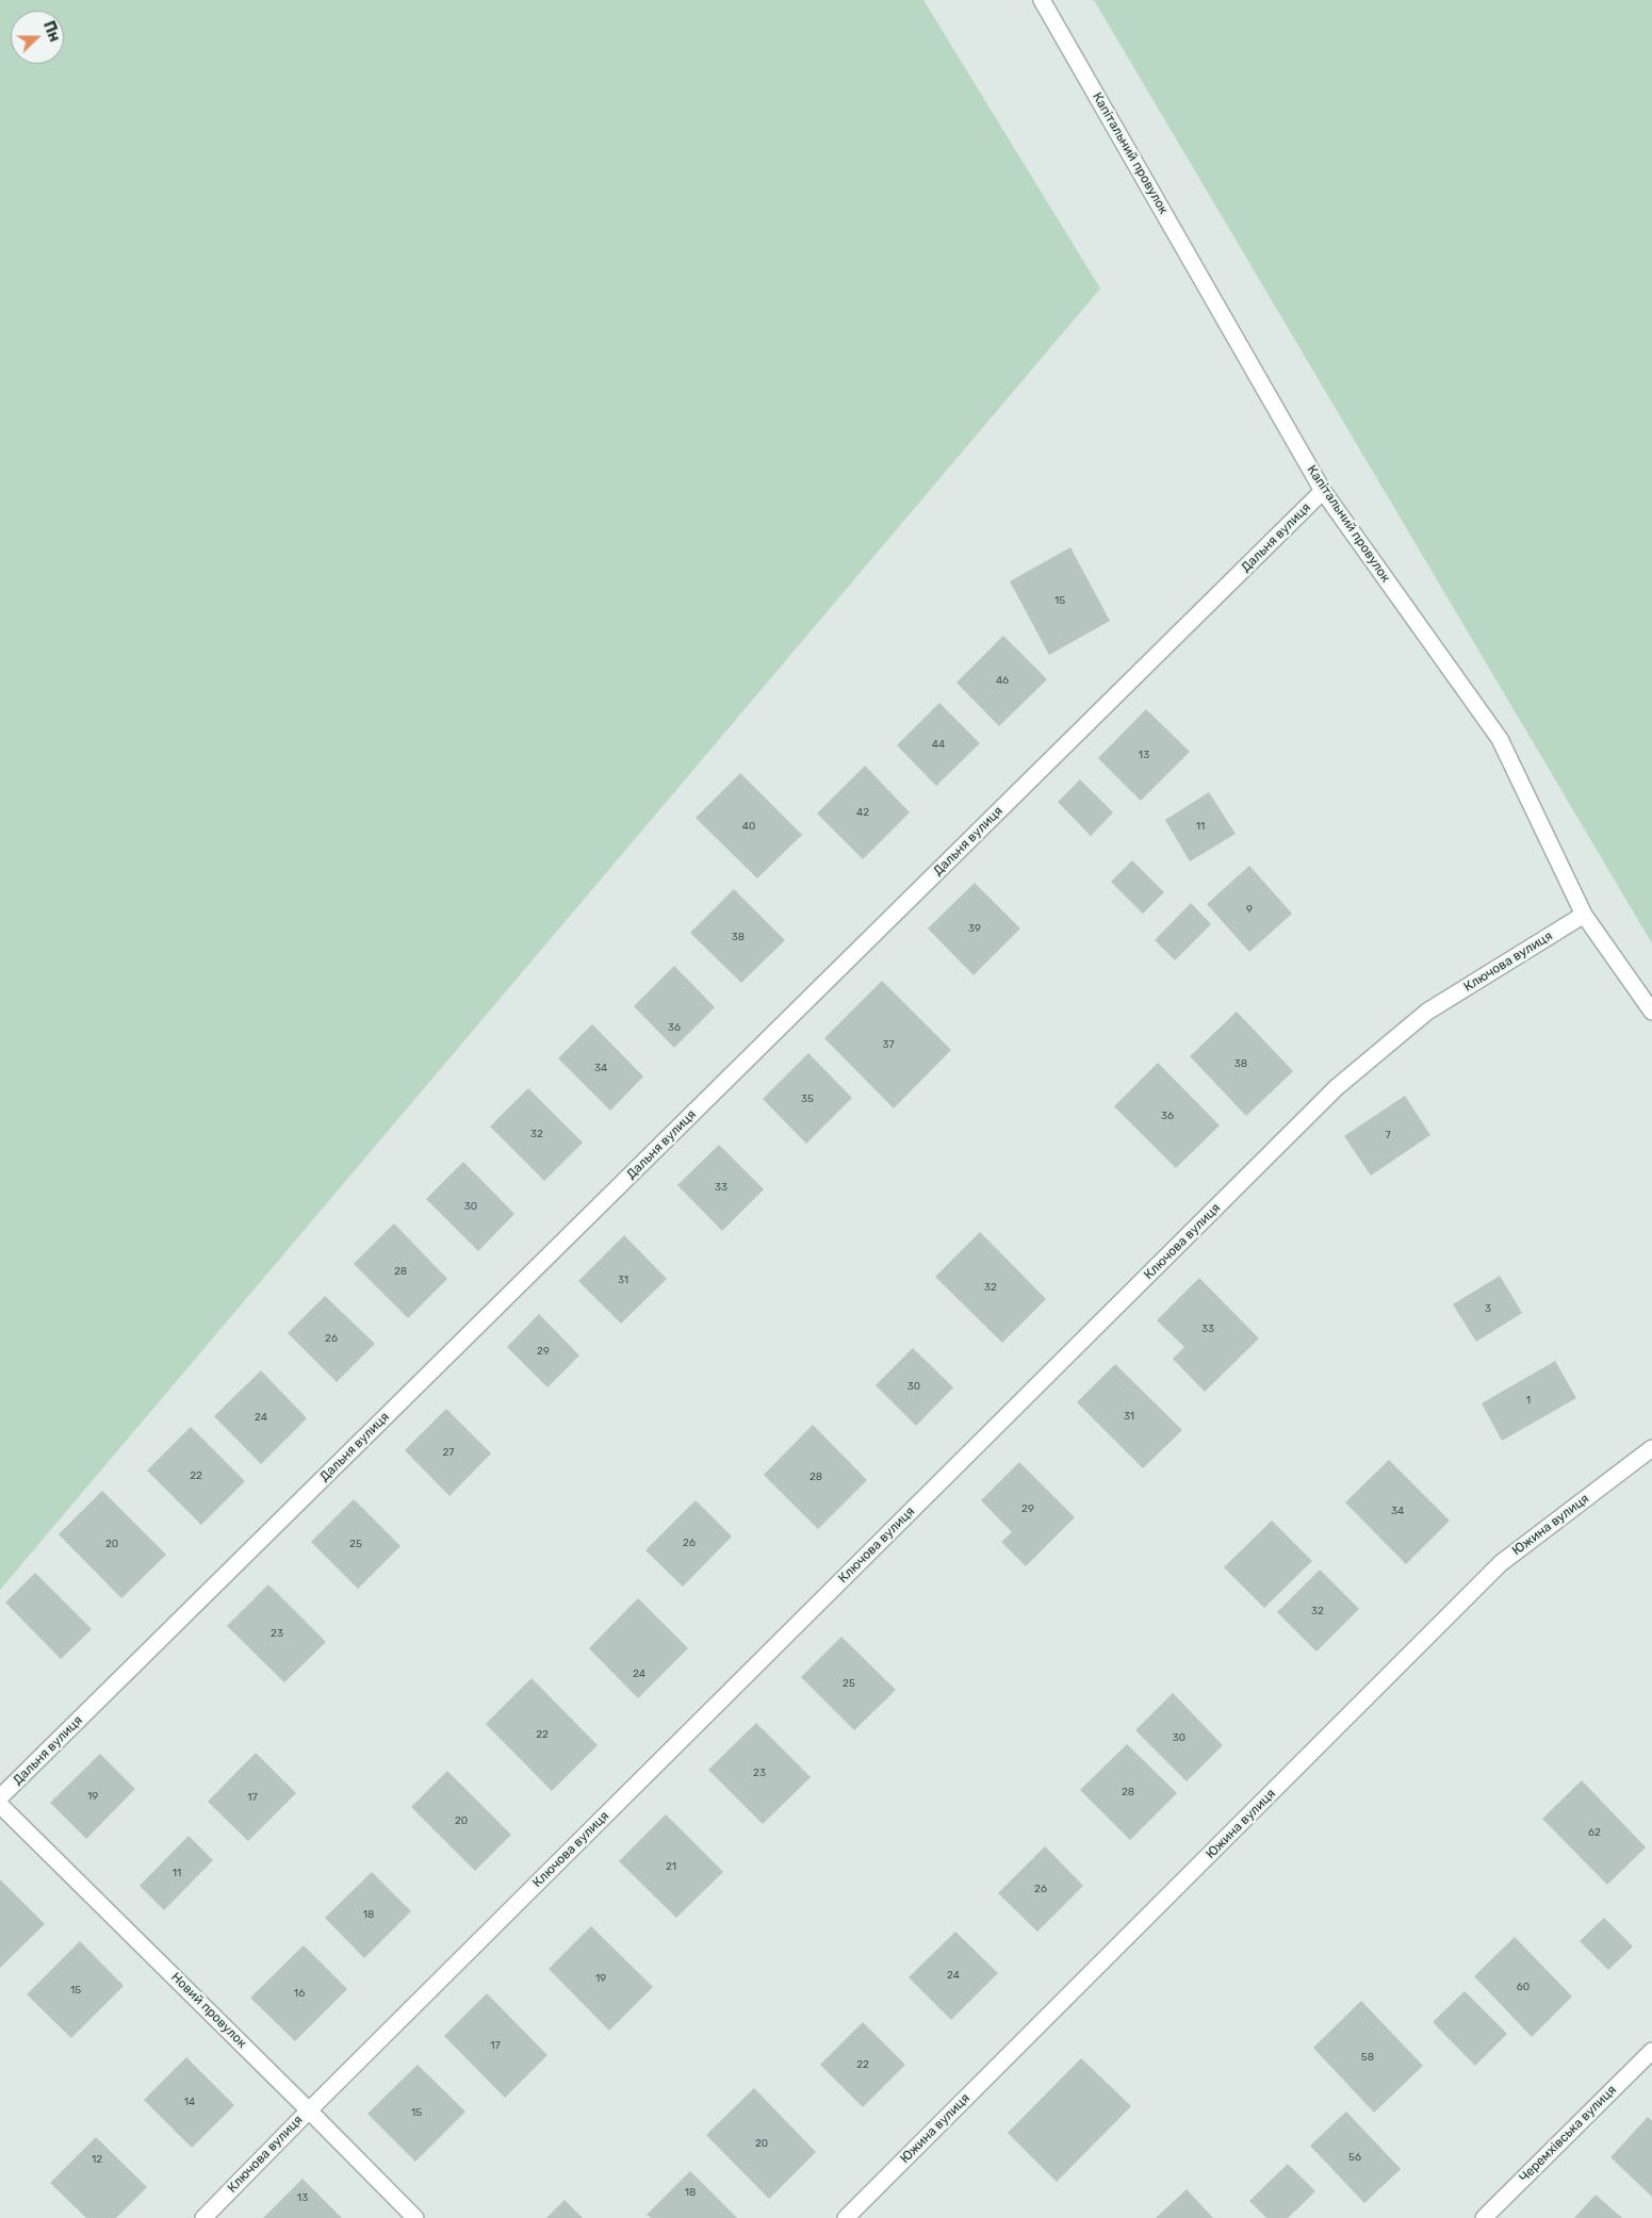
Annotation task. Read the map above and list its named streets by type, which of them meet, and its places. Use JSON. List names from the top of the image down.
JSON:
{
  "streets": {
    "street": [
      "Капітальний провулок",
      "Дальня вулиця",
      "Ключова вулиця",
      "Южина вулиця",
      "Новий провулок",
      "Черемхівська вулиця"
    ]
  },
  "crossings": [
    ["Капітальний провулок", "Дальня вулиця"],
    ["Капітальний провулок", "Ключова вулиця"],
    ["Ключова вулиця", "Новий провулок"]
  ],
  "house_numbers": [
    "15",
    "46",
    "44",
    "13",
    "42",
    "40",
    "11",
    "9",
    "39",
    "38",
    "36",
    "37",
    "38",
    "34",
    "35",
    "36",
    "32",
    "7",
    "33",
    "30",
    "28",
    "31",
    "32",
    "3",
    "33",
    "26",
    "29",
    "30",
    "1",
    "31",
    "24",
    "27",
    "22",
    "28",
    "29",
    "34",
    "26",
    "20",
    "25",
    "32",
    "23",
    "24",
    "25",
    "22",
    "30",
    "23",
    "28",
    "19",
    "17",
    "20",
    "62",
    "21",
    "11",
    "26",
    "18",
    "24",
    "19",
    "60",
    "15",
    "16",
    "17",
    "58",
    "22",
    "14",
    "15",
    "20",
    "56",
    "12",
    "18",
    "13"
  ],
  "north": "right"
}
